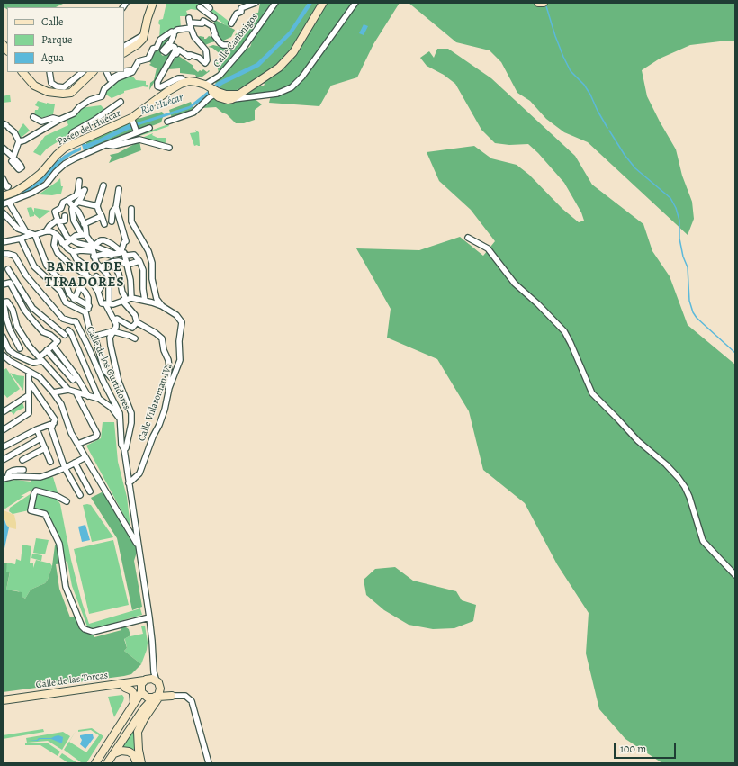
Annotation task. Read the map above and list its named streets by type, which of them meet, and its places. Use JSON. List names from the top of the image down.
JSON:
{
  "streets": {
    "street": [
      "Calle Canónigos",
      "Paseo del Huécar",
      "Calle de los Curtidores",
      "Calle Villaroman IVa",
      "Calle de las Torcas"
    ]
  },
  "districts": ["BARRIO DE TIRADORES"],
  "water": ["Río Huécar"],
  "legend": ["Calle", "Parque", "Agua"],
  "scale_bar": "100 m"
}
